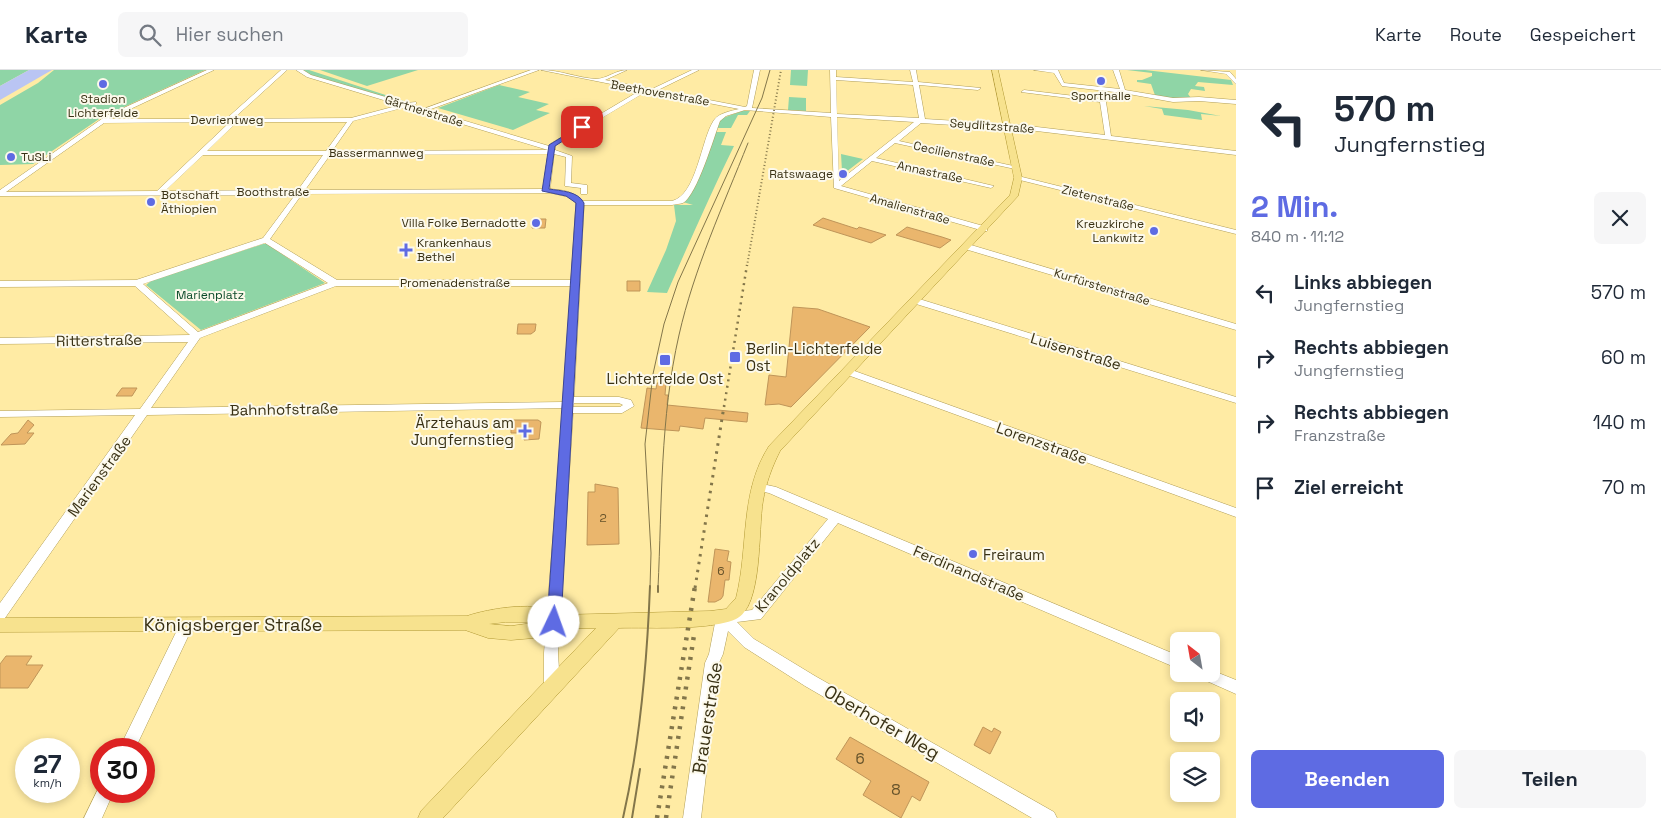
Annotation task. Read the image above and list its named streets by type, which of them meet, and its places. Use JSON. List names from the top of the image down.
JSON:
{
  "streets": {
    "main road": ["Kranoldplatz", "Königsberger Straße"],
    "street": [
      "Beethovenstraße",
      "Gärtnerstraße",
      "Devrientweg",
      "Seydlitzstraße",
      "Bassermannweg",
      "Cecilienstraße",
      "Annastraße",
      "Boothstraße",
      "Zietenstraße",
      "Amalienstraße",
      "Promenadenstraße",
      "Kurfürstenstraße",
      "Ritterstraße",
      "Luisenstraße",
      "Bahnhofstraße",
      "Lorenzstraße",
      "Marienstraße",
      "Ferdinandstraße",
      "Brauerstraße",
      "Oberhofer Weg"
    ]
  },
  "crossings": [
    ["Beethovenstraße", "Seydlitzstraße"],
    ["Gärtnerstraße", "Bassermannweg"],
    ["Zietenstraße", "Kranoldplatz"],
    ["Amalienstraße", "Kranoldplatz"],
    ["Kurfürstenstraße", "Kranoldplatz"],
    ["Ritterstraße", "Marienstraße"],
    ["Luisenstraße", "Kranoldplatz"],
    ["Bahnhofstraße", "Marienstraße"],
    ["Lorenzstraße", "Kranoldplatz"],
    ["Ferdinandstraße", "Kranoldplatz"],
    ["Kranoldplatz", "Königsberger Straße"],
    ["Kranoldplatz", "Brauerstraße"],
    ["Kranoldplatz", "Oberhofer Weg"],
    ["Königsberger Straße", "Brauerstraße"],
    ["Königsberger Straße", "Oberhofer Weg"],
    ["Brauerstraße", "Oberhofer Weg"]
  ],
  "parks": ["Marienplatz"],
  "places": {
    "other": [
      "Sporthalle",
      "Stadion Lichterfelde",
      "TuSLi",
      "Ratswaage",
      "Botschaft Äthiopien",
      "Villa Folke Bernadotte",
      "Kreuzkirche Lankwitz",
      "Freiraum"
    ],
    "health": ["Krankenhaus Bethel", "Ärztehaus am Jungfernstieg"],
    "transit": ["Berlin-Lichterfelde Ost", "Lichterfelde Ost"]
  },
  "house_numbers": [
    "2",
    "6",
    "6",
    "8"
  ],
  "north": "top left",
  "page": {
    "header": "Karte",
    "search": "Hier suchen",
    "nav": ["Karte", "Route", "Gespeichert"],
    "turn": ["570 m", "Jungfernstieg"],
    "heading": ["2 Min.", "840 m · 11:12"],
    "list": [
      {
        "name": "Links abbiegen",
        "note": "Jungfernstieg",
        "value": "570 m"
      },
      {
        "name": "Rechts abbiegen",
        "note": "Jungfernstieg",
        "value": "60 m"
      },
      {
        "name": "Rechts abbiegen",
        "note": "Franzstraße",
        "value": "140 m"
      },
      {
        "name": "Ziel erreicht",
        "value": "70 m"
      }
    ],
    "speed": "27 km/h",
    "limit": "30",
    "buttons": ["Beenden", "Teilen"]
  }
}
